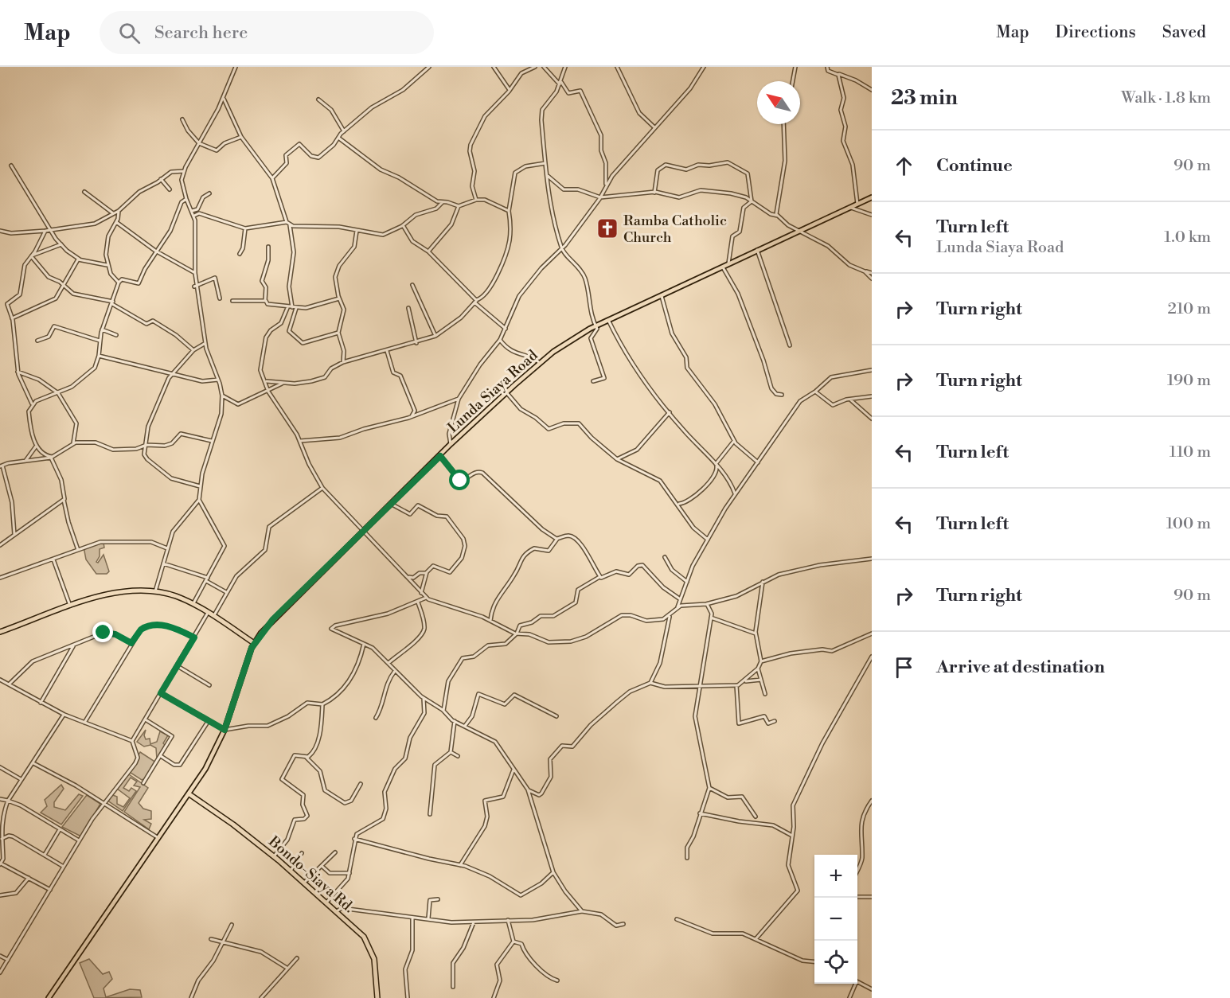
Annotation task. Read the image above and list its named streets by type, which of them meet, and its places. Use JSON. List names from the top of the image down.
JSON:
{
  "streets": {
    "highway": ["Bondo-Siaya Rd."],
    "main road": ["Lunda Siaya Road"]
  },
  "crossings": [
    ["Lunda Siaya Road", "Bondo-Siaya Rd."]
  ],
  "places": {
    "church": ["Ramba Catholic Church"]
  },
  "north": "top left",
  "page": {
    "header": "Map",
    "search": "Search here",
    "nav": ["Map", "Directions", "Saved"],
    "heading": ["23 min", "Walk · 1.8 km"],
    "list": [
      ["Continue", "90 m"],
      ["Turn left", "Lunda Siaya Road", "1.0 km"],
      ["Turn right", "210 m"],
      ["Turn right", "190 m"],
      ["Turn left", "110 m"],
      ["Turn left", "100 m"],
      ["Turn right", "90 m"],
      "Arrive at destination"
    ],
    "map_buttons": ["+", "−"]
  }
}
